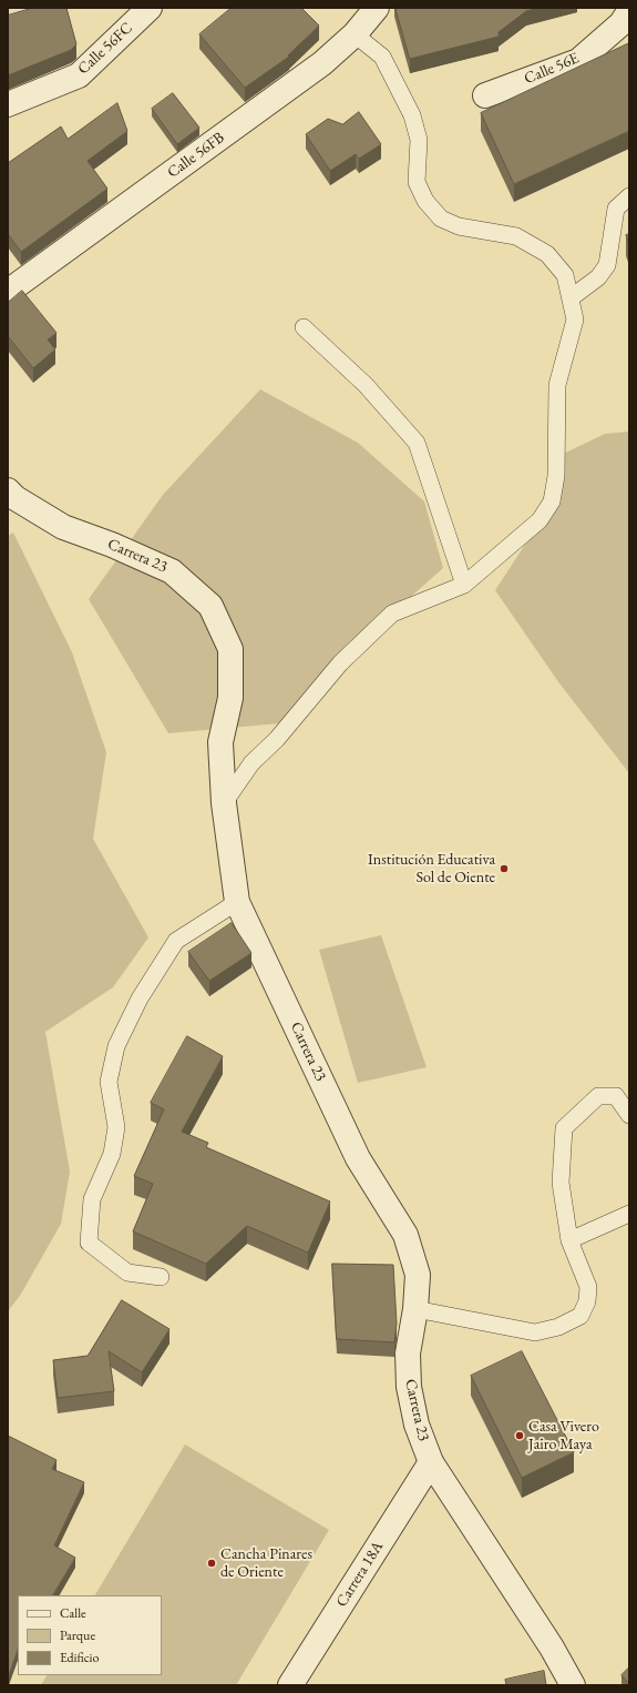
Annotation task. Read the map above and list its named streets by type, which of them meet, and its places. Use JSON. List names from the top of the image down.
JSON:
{
  "streets": {
    "street": [
      "Calle 56FC",
      "Calle 56E",
      "Calle 56FB",
      "Carrera 23",
      "Carrera 18A"
    ]
  },
  "crossings": [
    ["Carrera 23", "Carrera 18A"]
  ],
  "places": ["Institución Educativa Sol de Oiente", "Casa Vivero Jairo Maya", "Cancha Pinares de Oriente"],
  "legend": ["Calle", "Parque", "Edificio"]
}
